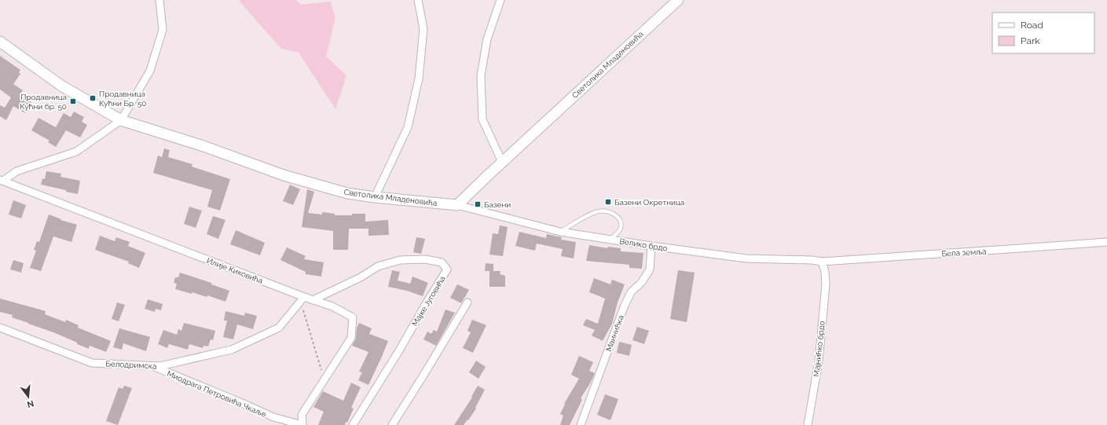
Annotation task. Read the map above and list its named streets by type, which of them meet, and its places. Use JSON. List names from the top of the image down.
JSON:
{
  "streets": {
    "street": [
      "Светолика Младеновића",
      "Велико брдо",
      "Бела земља",
      "Илије Киковића",
      "Мајке Југовића",
      "Маинићка",
      "Мајнићко брдо",
      "Белодримска",
      "Миодрага Петровића Чкаље"
    ]
  },
  "crossings": [
    ["Светолика Младеновића", "Велико брдо"],
    ["Светолика Младеновића", "Илије Киковића"],
    ["Велико брдо", "Бела земља"],
    ["Велико брдо", "Маинићка"],
    ["Велико брдо", "Мајнићко брдо"],
    ["Бела земља", "Мајнићко брдо"],
    ["Илије Киковића", "Мајке Југовића"],
    ["Илије Киковића", "Белодримска"],
    ["Илије Киковића", "Миодрага Петровића Чкаље"],
    ["Белодримска", "Миодрага Петровића Чкаље"]
  ],
  "places": {
    "transit": [
      "Продавница Кућни Бр. 50",
      "Продавница Кућни бр. 50",
      "Базени Окретница",
      "Базени"
    ]
  },
  "legend": ["Road", "Park"],
  "north": "bottom"
}
